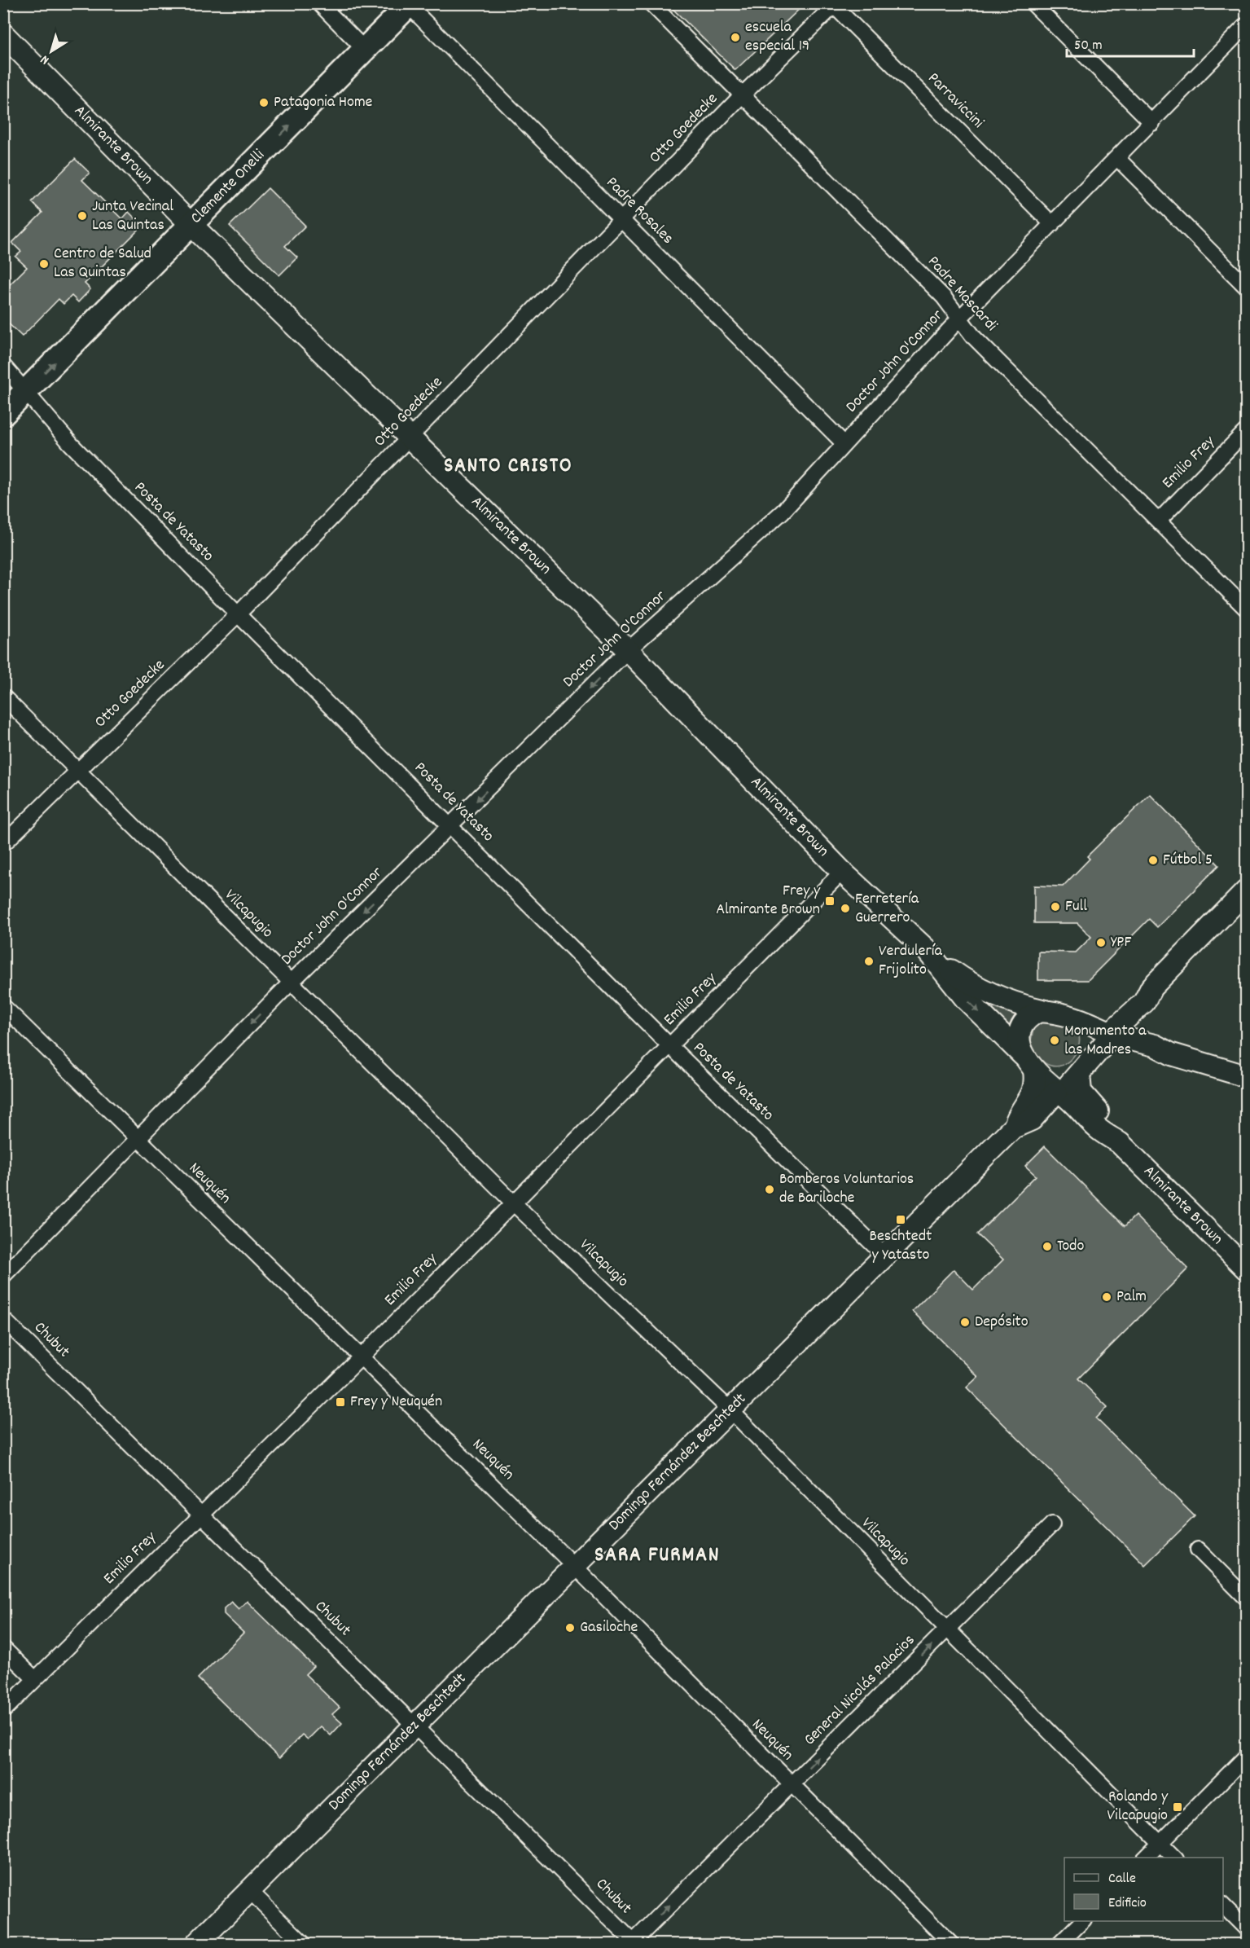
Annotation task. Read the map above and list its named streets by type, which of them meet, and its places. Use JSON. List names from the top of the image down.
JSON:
{
  "streets": {
    "main road": ["Almirante Brown", "Clemente Onelli", "Domingo Fernández Beschtedt"],
    "street": [
      "Parraviccini",
      "Otto Goedecke",
      "Padre Rosales",
      "Padre Mascardi",
      "Doctor John O'Connor",
      "Emilio Frey",
      "Posta de Yatasto",
      "Vilcapugio",
      "Neuquén",
      "Chubut",
      "General Nicolás Palacios"
    ]
  },
  "crossings": [
    ["Parraviccini", "Otto Goedecke"],
    ["Parraviccini", "Doctor John O'Connor"],
    ["Otto Goedecke", "Almirante Brown"],
    ["Otto Goedecke", "Padre Rosales"],
    ["Otto Goedecke", "Padre Mascardi"],
    ["Otto Goedecke", "Posta de Yatasto"],
    ["Otto Goedecke", "Vilcapugio"],
    ["Almirante Brown", "Clemente Onelli"],
    ["Almirante Brown", "Doctor John O'Connor"],
    ["Almirante Brown", "Emilio Frey"],
    ["Almirante Brown", "Domingo Fernández Beschtedt"],
    ["Clemente Onelli", "Padre Rosales"],
    ["Clemente Onelli", "Posta de Yatasto"],
    ["Padre Rosales", "Doctor John O'Connor"],
    ["Padre Mascardi", "Doctor John O'Connor"],
    ["Padre Mascardi", "Emilio Frey"],
    ["Doctor John O'Connor", "Posta de Yatasto"],
    ["Doctor John O'Connor", "Vilcapugio"],
    ["Doctor John O'Connor", "Neuquén"],
    ["Emilio Frey", "Posta de Yatasto"],
    ["Emilio Frey", "Vilcapugio"],
    ["Emilio Frey", "Neuquén"],
    ["Emilio Frey", "Chubut"],
    ["Posta de Yatasto", "Domingo Fernández Beschtedt"],
    ["Vilcapugio", "Domingo Fernández Beschtedt"],
    ["Vilcapugio", "General Nicolás Palacios"],
    ["Neuquén", "Domingo Fernández Beschtedt"],
    ["Neuquén", "General Nicolás Palacios"],
    ["Chubut", "Domingo Fernández Beschtedt"],
    ["Chubut", "General Nicolás Palacios"]
  ],
  "one_way": ["Clemente Onelli", "Doctor John O'Connor", "General Nicolás Palacios"],
  "districts": ["SANTO CRISTO", "SARA FURMAN"],
  "places": {
    "other": [
      "escuela especial 19",
      "Patagonia Home",
      "Junta Vecinal Las Quintas",
      "Centro de Salud Las Quintas",
      "Fútbol 5",
      "Full",
      "Ferretería Guerrero",
      "YPF",
      "Verdulería Frijolito",
      "Monumento a las Madres",
      "Bomberos Voluntarios de Bariloche",
      "Todo",
      "Palm",
      "Depósito",
      "Gasiloche"
    ],
    "transit": [
      "Frey y Almirante Brown",
      "Beschtedt y Yatasto",
      "Frey y Neuquén",
      "Rolando y Vilcapugio"
    ]
  },
  "legend": ["Calle", "Edificio"],
  "scale_bar": "50 m",
  "north": "bottom left"
}
